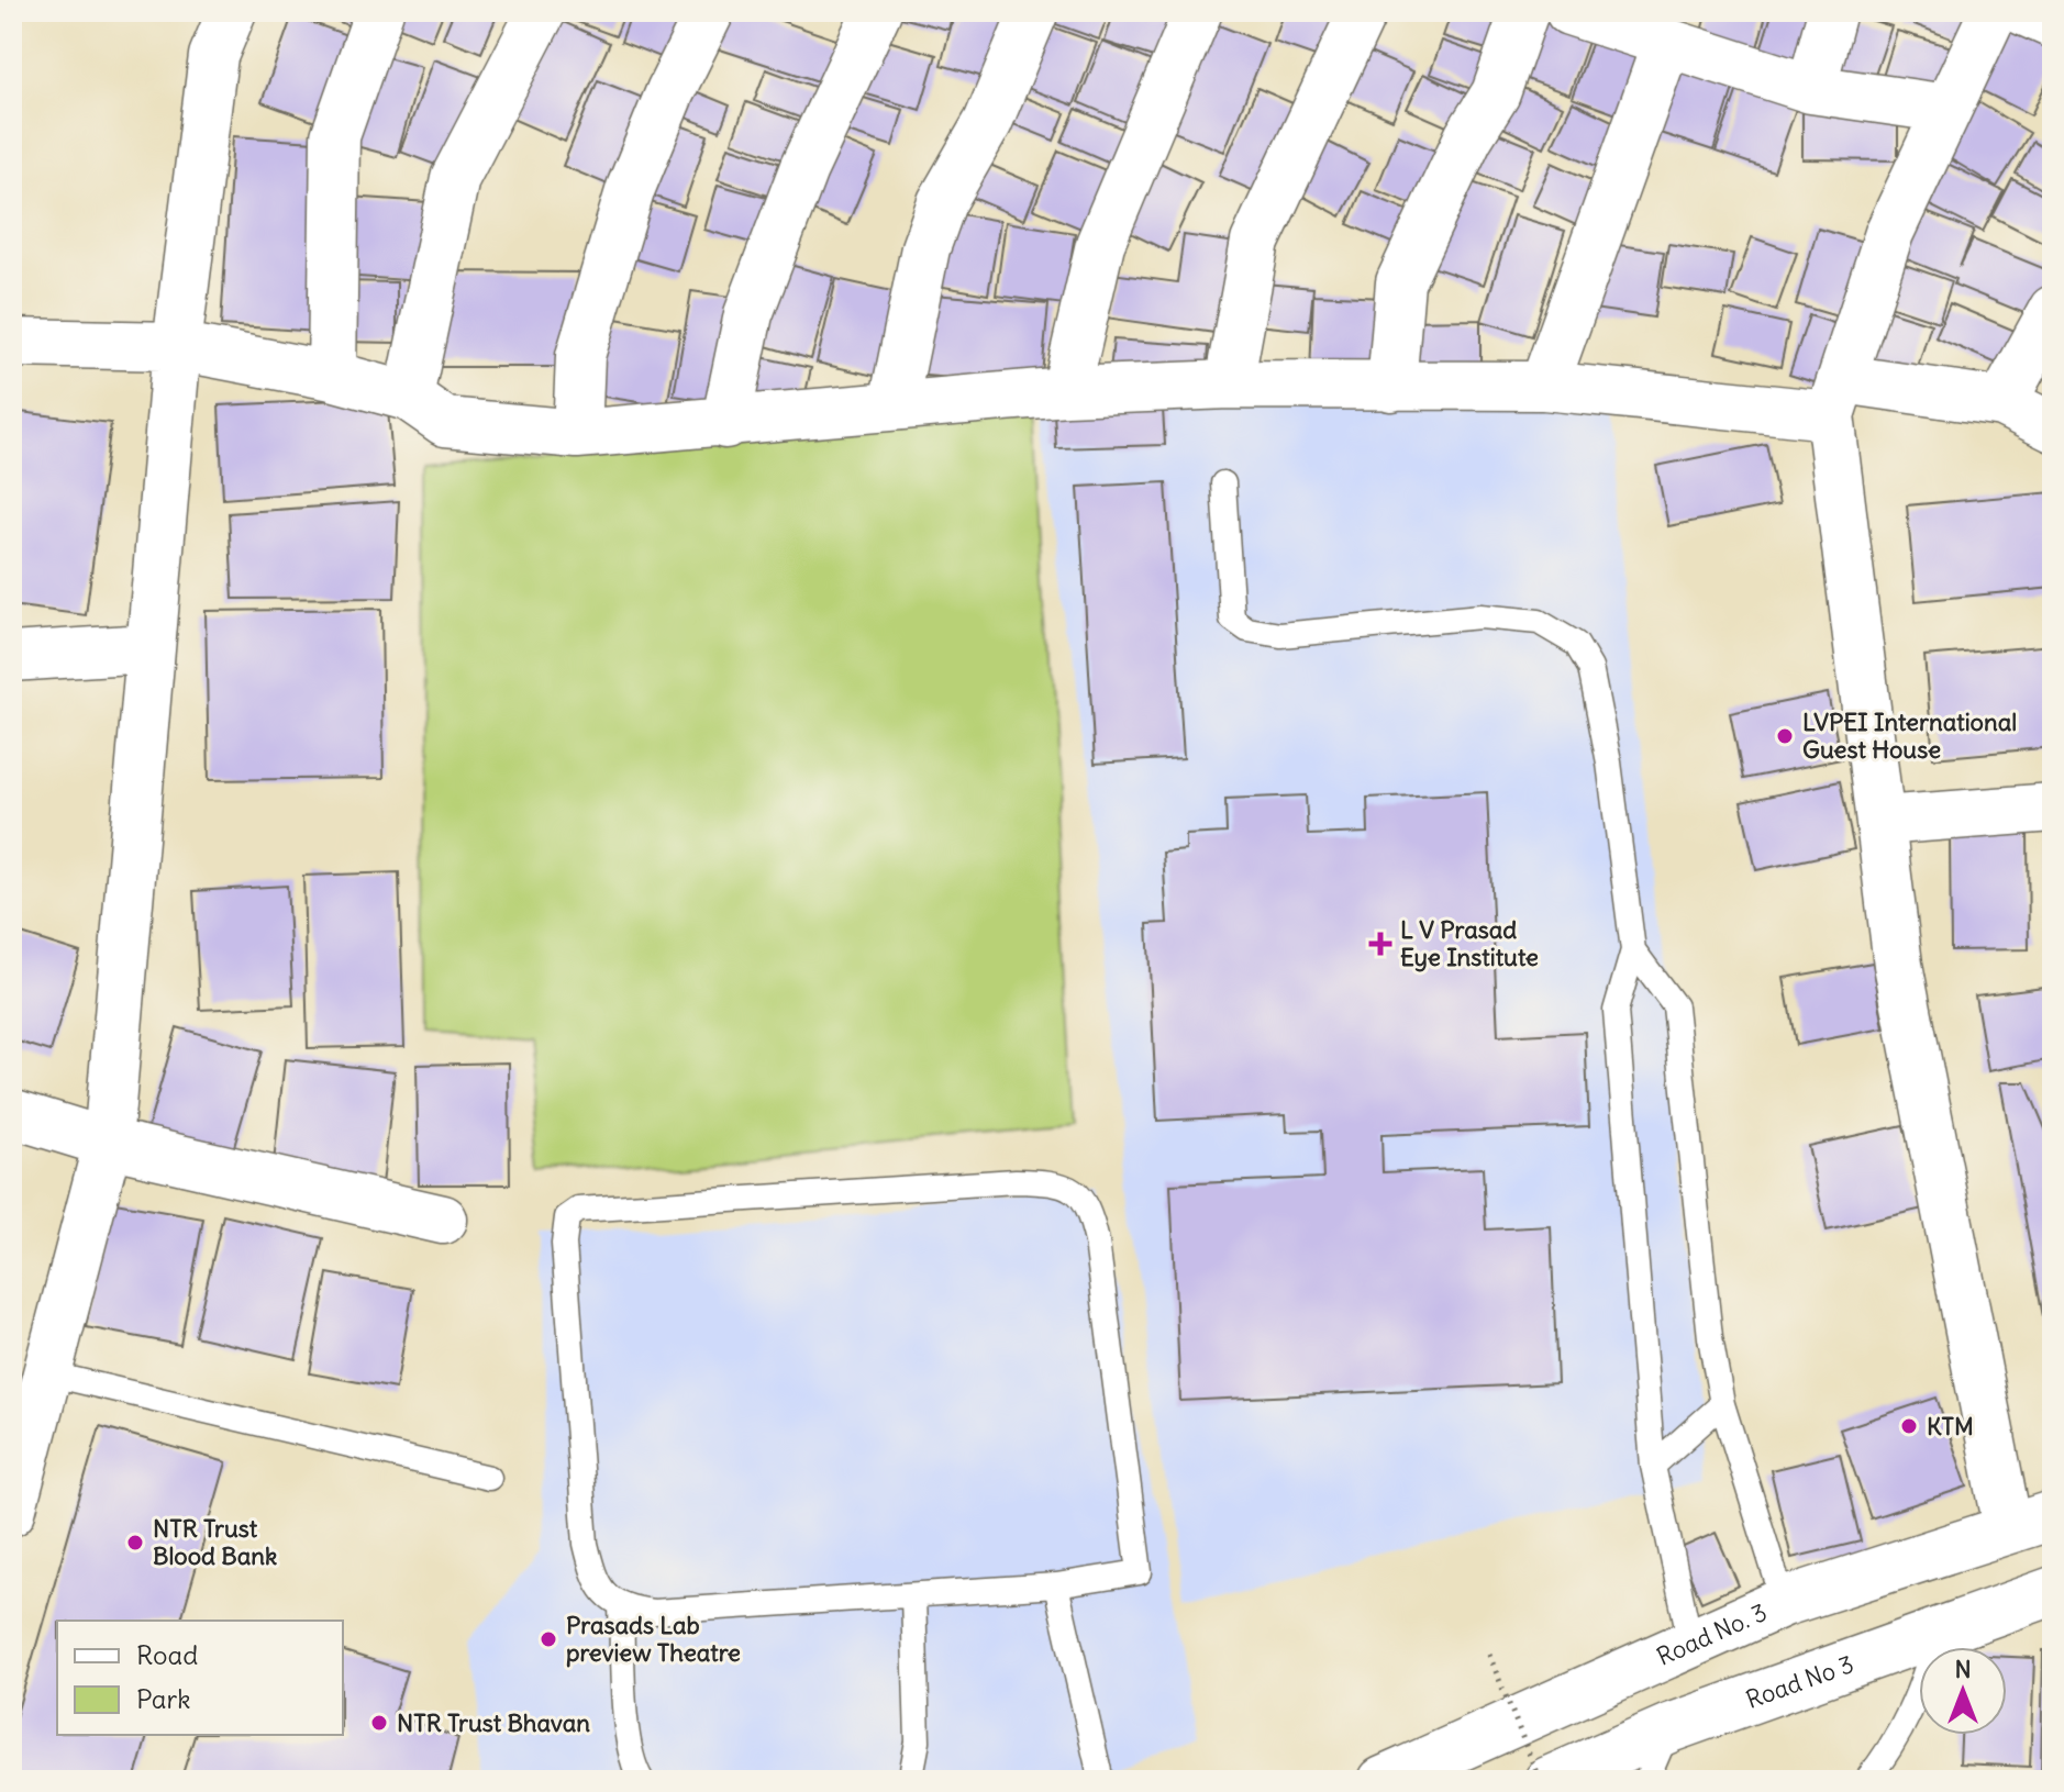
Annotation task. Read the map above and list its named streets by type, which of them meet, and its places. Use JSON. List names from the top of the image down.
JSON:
{
  "streets": {
    "street": ["Road No. 3", "Road No 3"]
  },
  "places": {
    "other": [
      "LVPEI International Guest House",
      "KTM",
      "NTR Trust Blood Bank",
      "Prasads Lab preview Theatre",
      "NTR Trust Bhavan"
    ],
    "health": ["L V Prasad Eye Institute"]
  },
  "legend": ["Road", "Park"],
  "north": "top"
}
